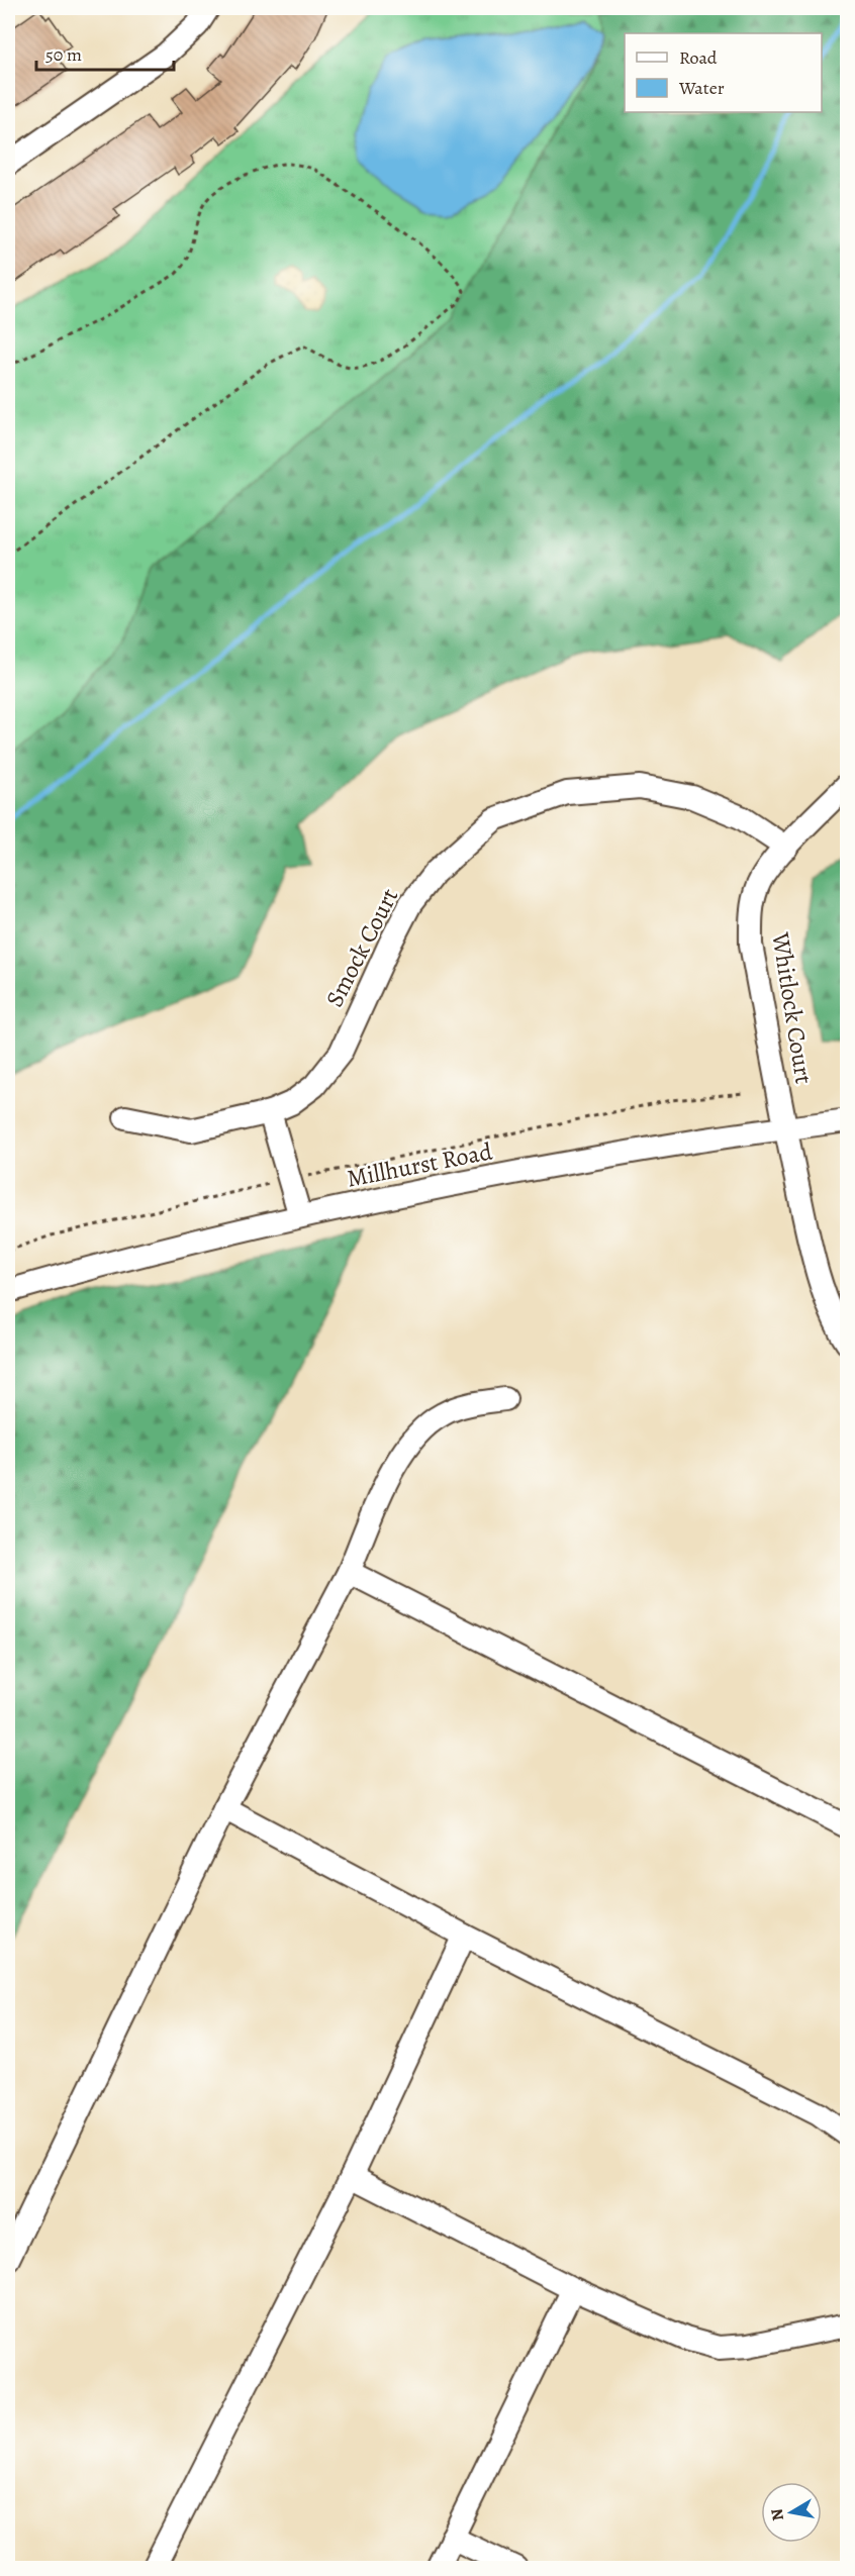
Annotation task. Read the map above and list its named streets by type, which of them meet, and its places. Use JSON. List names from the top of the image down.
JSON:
{
  "streets": {
    "street": ["Smock Court", "Whitlock Court", "Millhurst Road"]
  },
  "crossings": [
    ["Smock Court", "Whitlock Court"],
    ["Whitlock Court", "Millhurst Road"]
  ],
  "legend": ["Road", "Water"],
  "scale_bar": "50 m",
  "north": "left"
}
